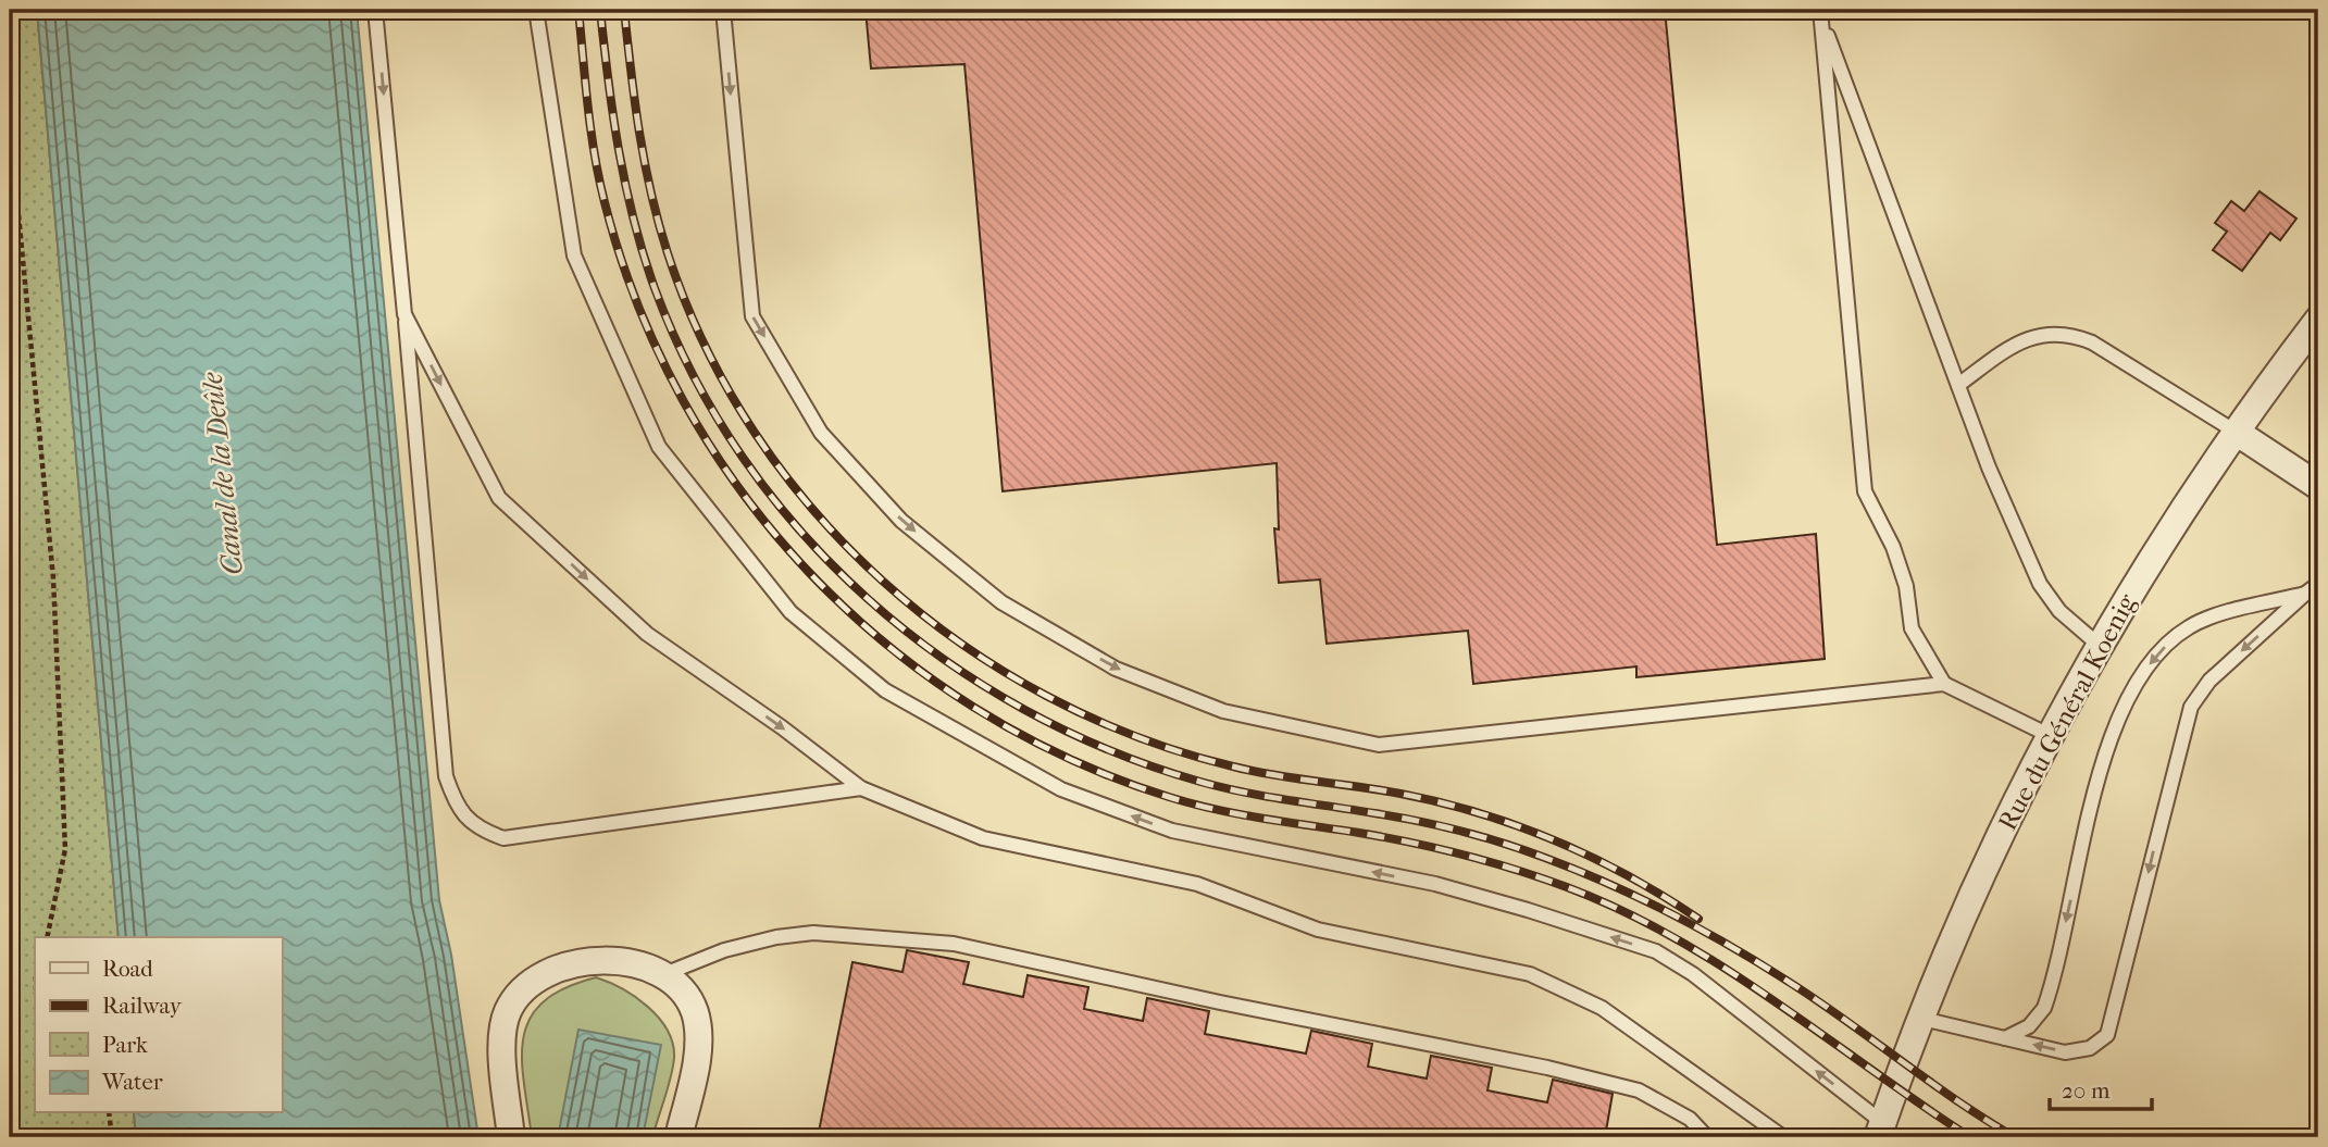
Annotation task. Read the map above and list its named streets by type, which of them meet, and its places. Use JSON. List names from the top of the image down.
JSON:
{
  "streets": {
    "street": ["Rue du Général Koenig"]
  },
  "water": ["Canal de la Deûle"],
  "legend": [
    "Road",
    "Railway",
    "Park",
    "Water"
  ],
  "scale_bar": "20 m"
}
